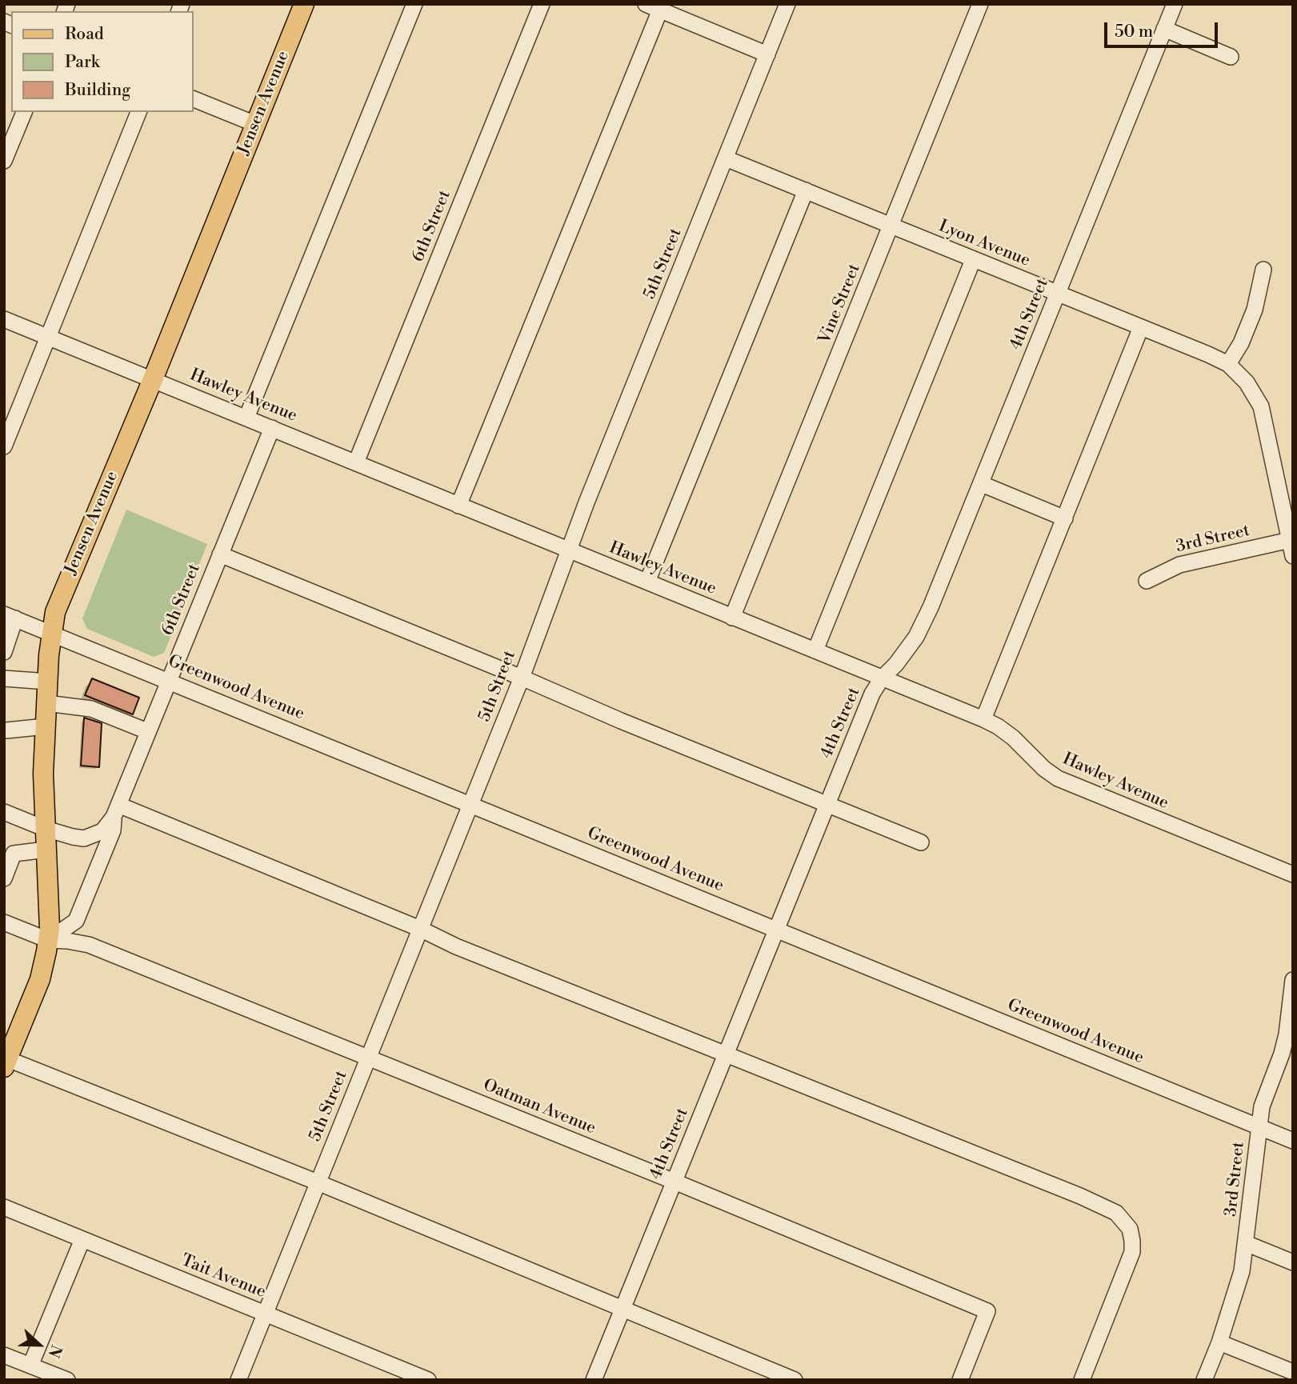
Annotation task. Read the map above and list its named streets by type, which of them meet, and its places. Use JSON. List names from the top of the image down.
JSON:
{
  "streets": {
    "main road": ["Jensen Avenue"],
    "street": [
      "6th Street",
      "Lyon Avenue",
      "5th Street",
      "Vine Street",
      "4th Street",
      "Hawley Avenue",
      "3rd Street",
      "Greenwood Avenue",
      "Oatman Avenue",
      "Tait Avenue"
    ]
  },
  "crossings": [
    ["Jensen Avenue", "6th Street"],
    ["Jensen Avenue", "Hawley Avenue"],
    ["Jensen Avenue", "Greenwood Avenue"],
    ["Jensen Avenue", "Oatman Avenue"],
    ["6th Street", "Hawley Avenue"],
    ["6th Street", "Greenwood Avenue"],
    ["6th Street", "Oatman Avenue"],
    ["Lyon Avenue", "5th Street"],
    ["Lyon Avenue", "Vine Street"],
    ["Lyon Avenue", "4th Street"],
    ["Lyon Avenue", "3rd Street"],
    ["5th Street", "Hawley Avenue"],
    ["5th Street", "Greenwood Avenue"],
    ["5th Street", "Oatman Avenue"],
    ["5th Street", "Tait Avenue"],
    ["Vine Street", "Hawley Avenue"],
    ["4th Street", "Hawley Avenue"],
    ["4th Street", "Greenwood Avenue"],
    ["4th Street", "Oatman Avenue"],
    ["3rd Street", "Greenwood Avenue"]
  ],
  "legend": ["Road", "Park", "Building"],
  "scale_bar": "50 m",
  "north": "right"
}
